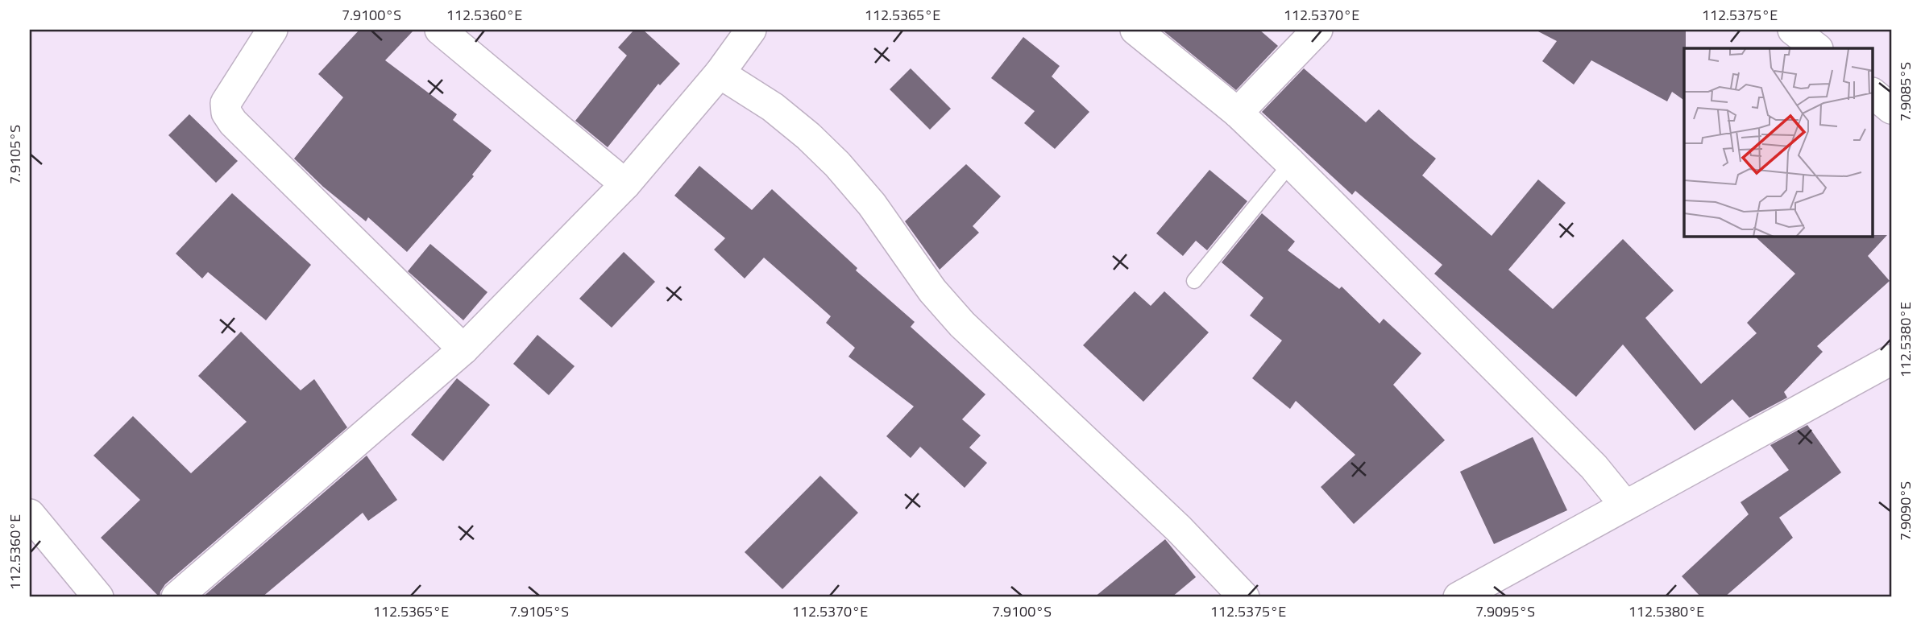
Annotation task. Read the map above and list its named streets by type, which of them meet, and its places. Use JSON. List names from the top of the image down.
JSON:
{
  "coordinates": [
    "7.9100°S",
    "112.5360°E",
    "112.5365°E",
    "112.5370°E",
    "112.5375°E",
    "7.9085°S",
    "7.9105°S",
    "112.5380°E",
    "7.9090°S",
    "7.9095°S"
  ]
}
